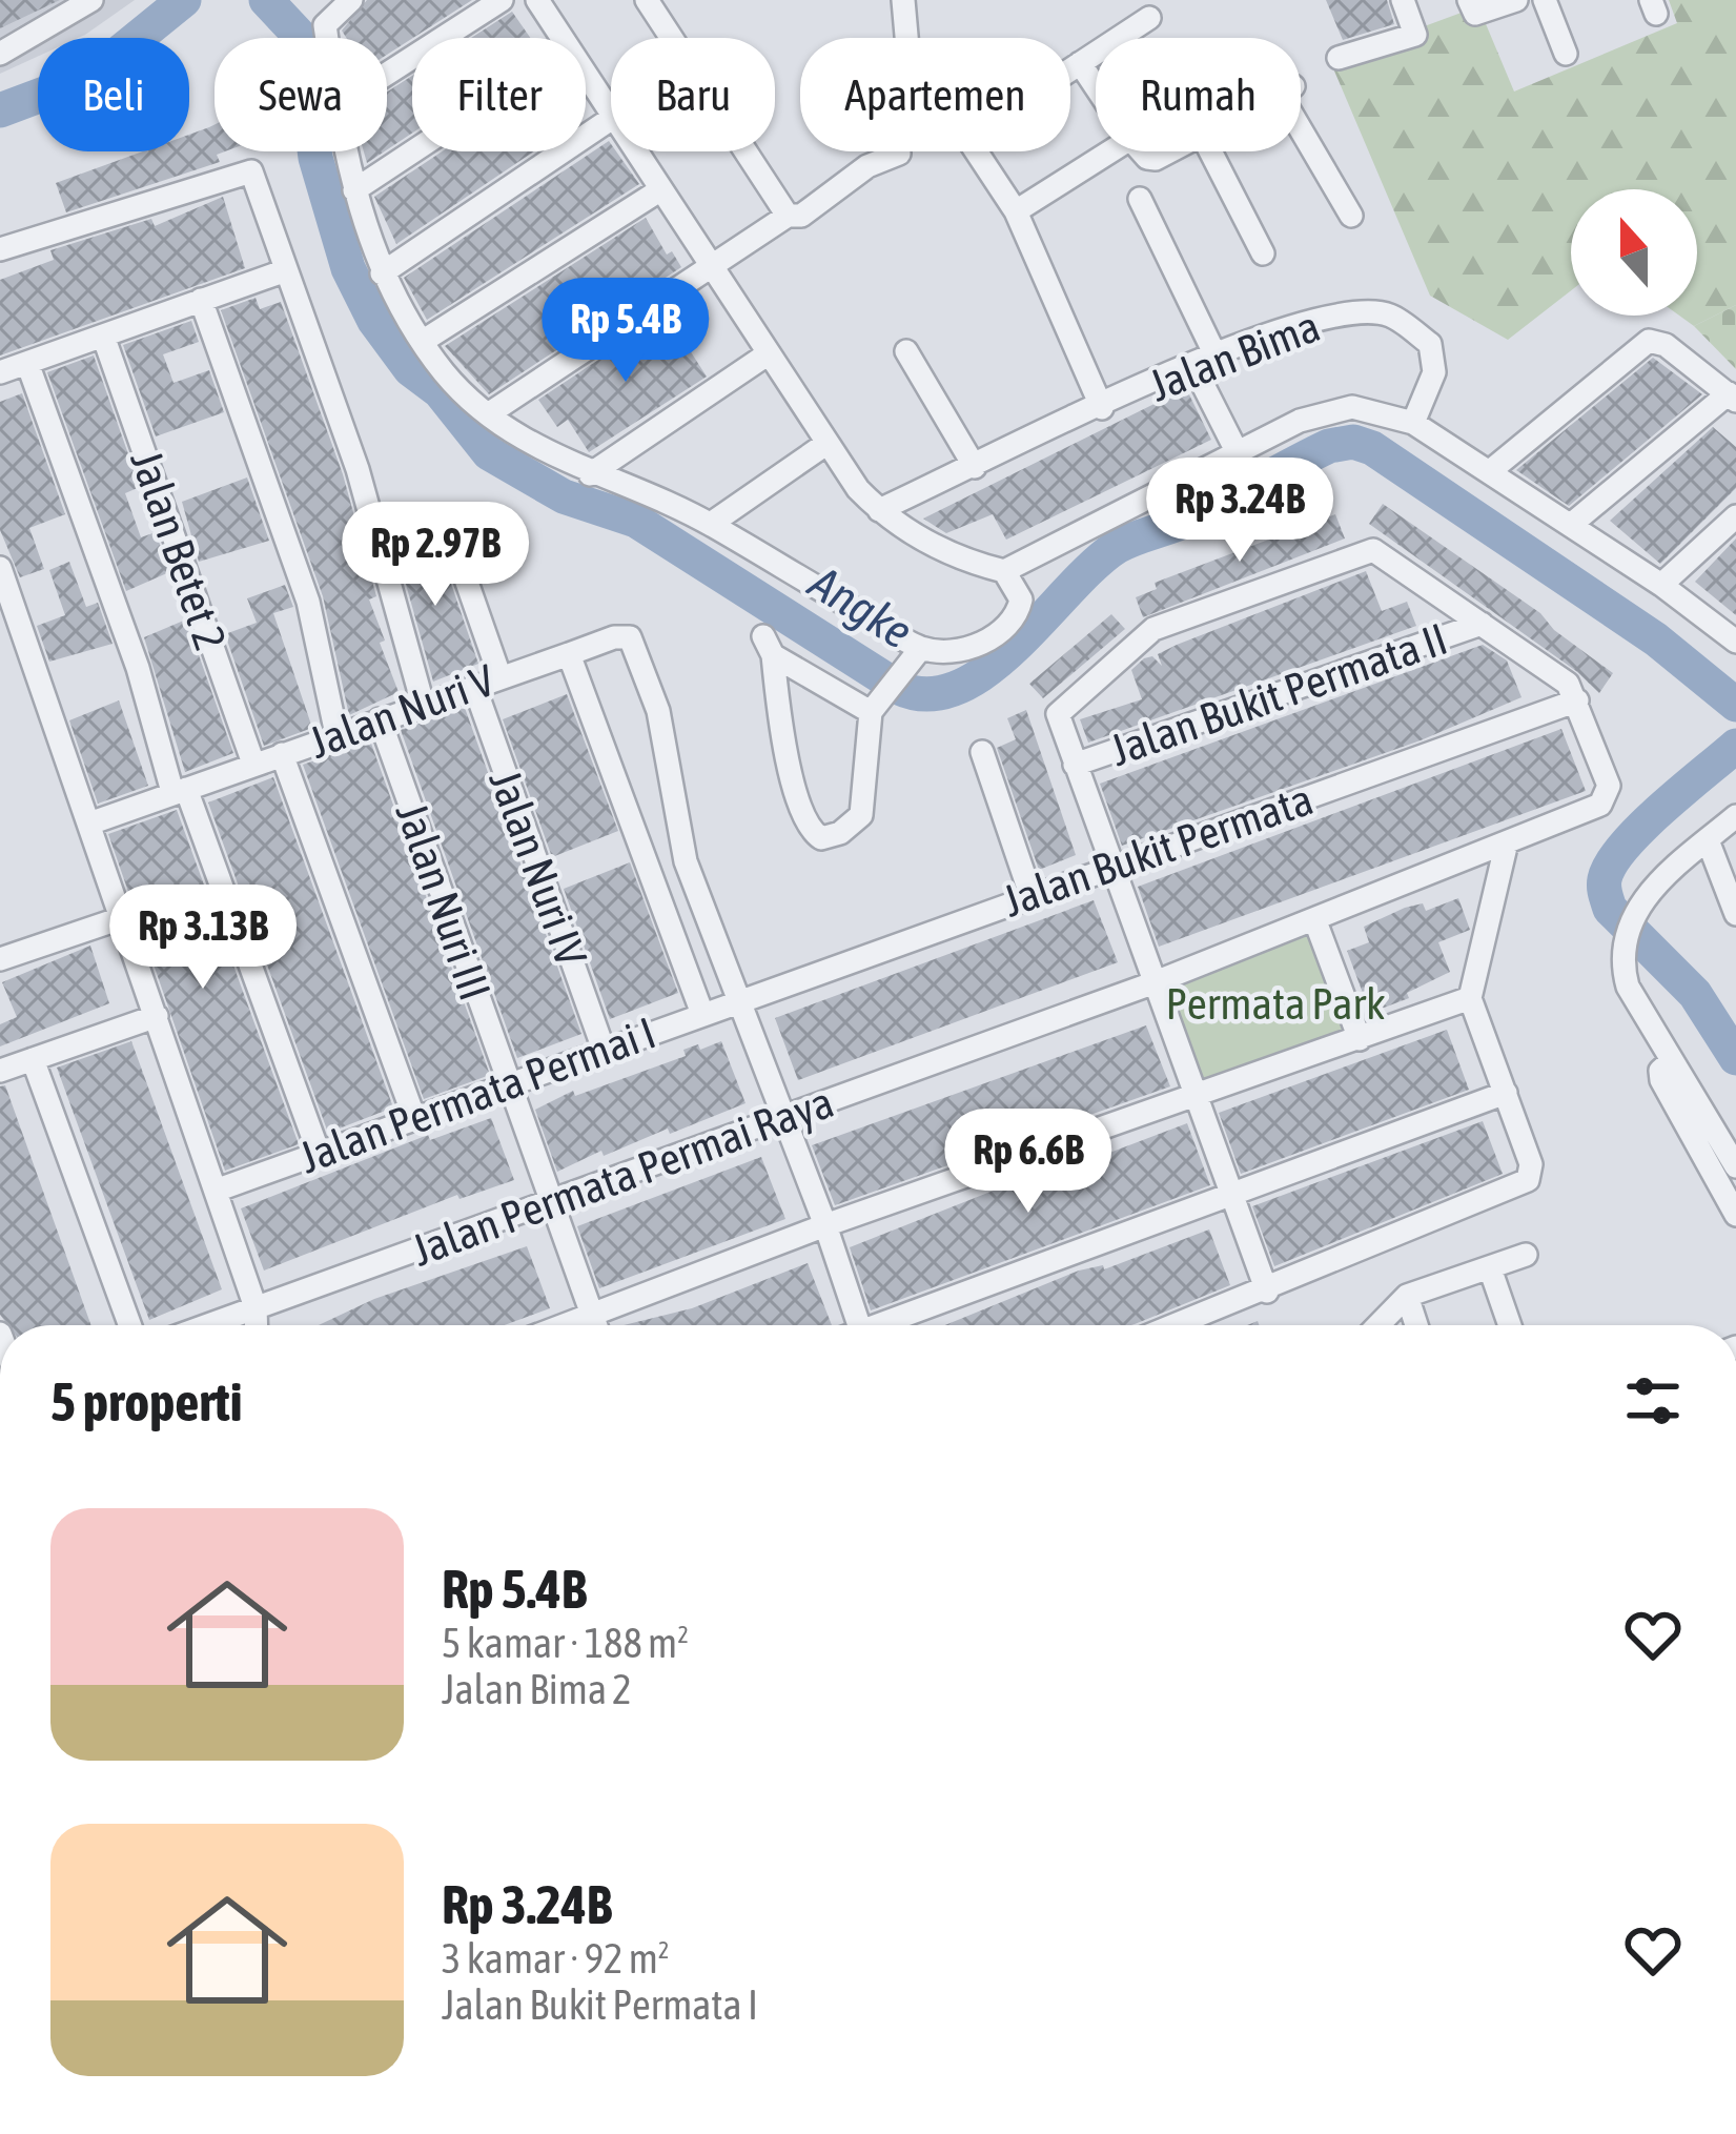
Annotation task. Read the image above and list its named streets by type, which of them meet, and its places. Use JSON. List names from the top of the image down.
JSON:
{
  "streets": {
    "street": [
      "Jalan Bima",
      "Jalan Betet 2",
      "Jalan Bukit Permata II",
      "Jalan Nuri V",
      "Jalan Bukit Permata",
      "Jalan Nuri IV",
      "Jalan Nuri III",
      "Jalan Permata Permai I",
      "Jalan Permata Permai Raya"
    ]
  },
  "crossings": [
    ["Jalan Betet 2", "Jalan Nuri V"],
    ["Jalan Nuri V", "Jalan Bukit Permata"],
    ["Jalan Nuri V", "Jalan Nuri IV"],
    ["Jalan Nuri V", "Jalan Nuri III"],
    ["Jalan Nuri V", "Jalan Permata Permai I"],
    ["Jalan Bukit Permata", "Jalan Permata Permai I"],
    ["Jalan Bukit Permata", "Jalan Permata Permai Raya"],
    ["Jalan Nuri IV", "Jalan Permata Permai I"],
    ["Jalan Nuri III", "Jalan Permata Permai I"],
    ["Jalan Nuri III", "Jalan Permata Permai Raya"]
  ],
  "water": ["Angke"],
  "parks": ["Permata Park"],
  "north": "top",
  "page": {
    "chip": [
      "Beli",
      "Sewa",
      "Filter",
      "Baru",
      "Apartemen",
      "Rumah"
    ],
    "price": [
      "Rp 5.4B",
      "Rp 3.24B",
      "Rp 2.97B",
      "Rp 3.13B",
      "Rp 6.6B"
    ],
    "heading": "5 properti",
    "list": [
      {
        "name": "Rp 5.4B",
        "note": "5 kamar · 188 m² · Jalan Bima 2"
      },
      {
        "name": "Rp 3.24B",
        "note": "3 kamar · 92 m² · Jalan Bukit Permata I"
      }
    ]
  }
}
